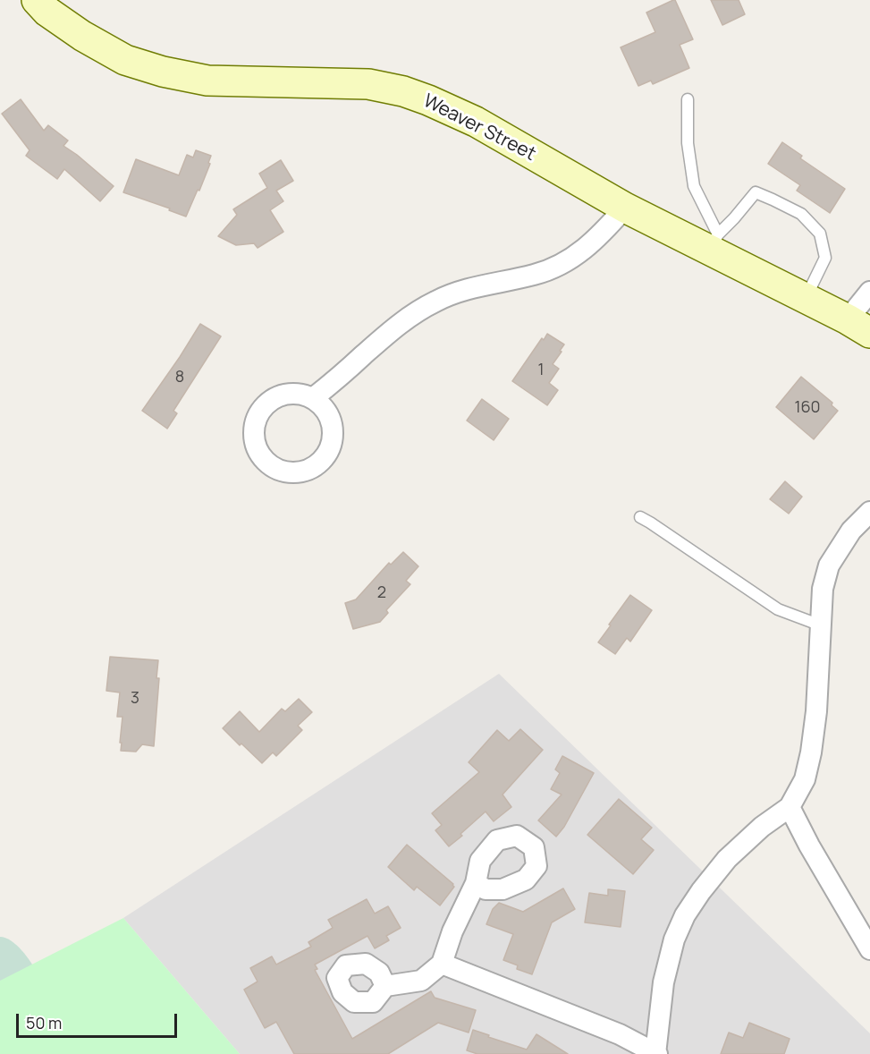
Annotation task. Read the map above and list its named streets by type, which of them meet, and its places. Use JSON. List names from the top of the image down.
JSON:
{
  "streets": {
    "street": ["Weaver Street"]
  },
  "house_numbers": [
    "1",
    "8",
    "160",
    "2",
    "3"
  ],
  "scale_bar": "50 m"
}
